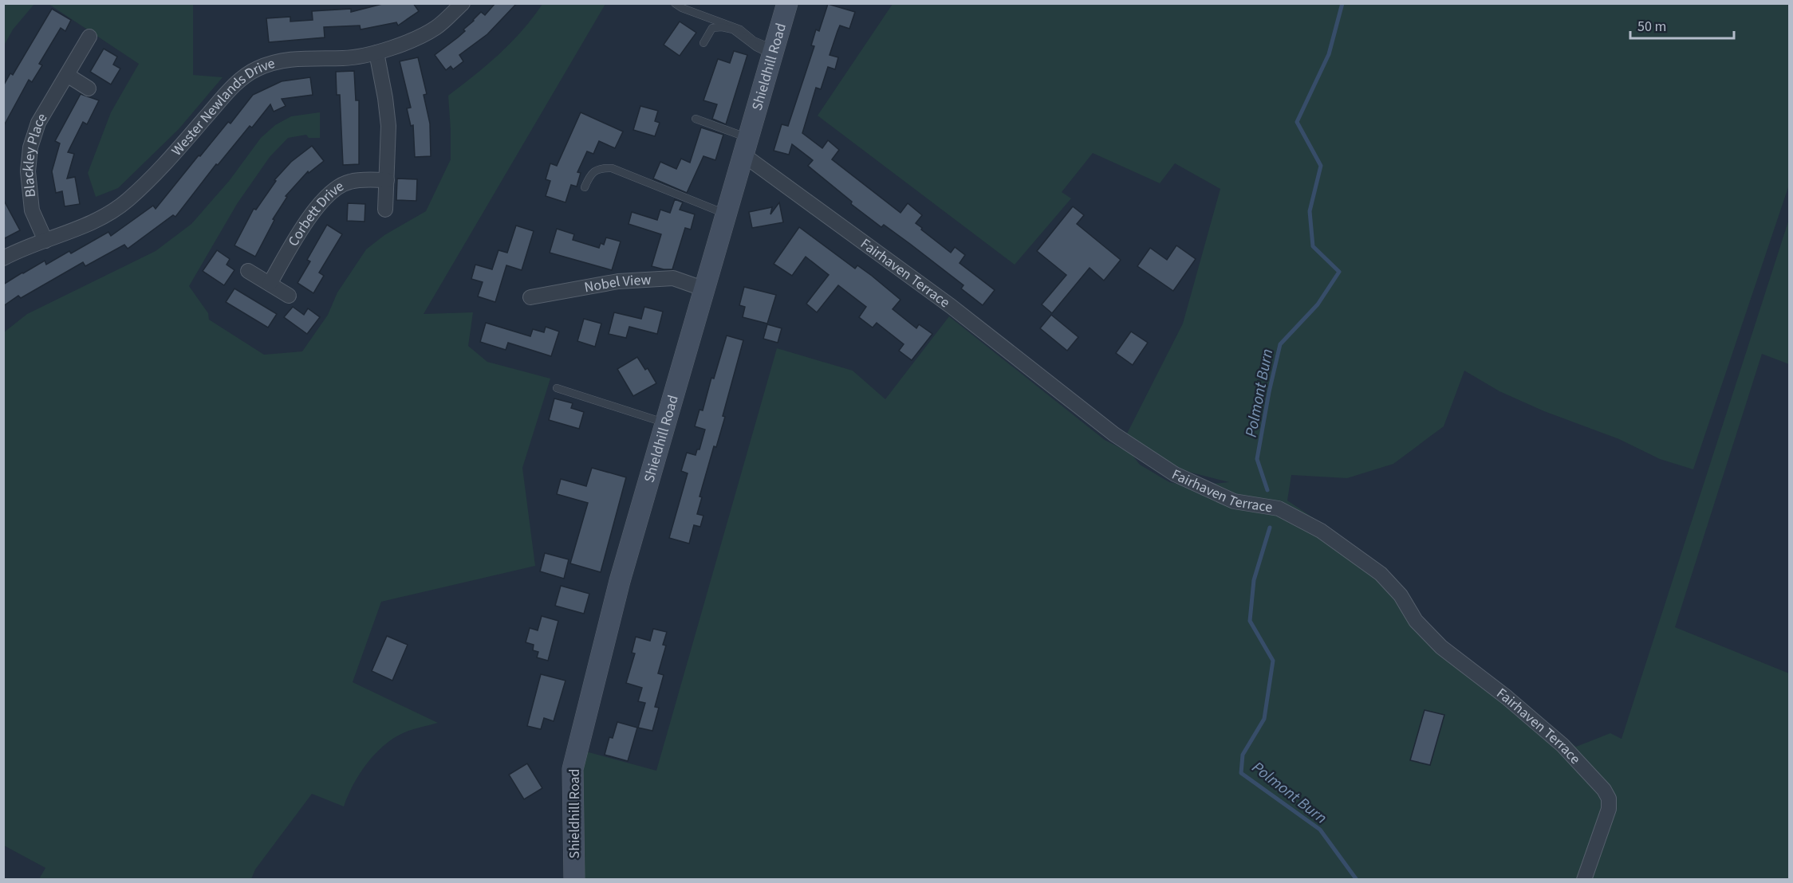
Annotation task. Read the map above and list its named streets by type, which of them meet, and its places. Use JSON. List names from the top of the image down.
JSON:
{
  "streets": {
    "main road": ["Shieldhill Road"],
    "street": [
      "Wester Newlands Drive",
      "Blackley Place",
      "Corbett Drive",
      "Fairhaven Terrace",
      "Nobel View"
    ]
  },
  "crossings": [
    ["Shieldhill Road", "Fairhaven Terrace"],
    ["Shieldhill Road", "Nobel View"],
    ["Wester Newlands Drive", "Blackley Place"]
  ],
  "water": ["Polmont Burn"],
  "scale_bar": "50 m"
}
